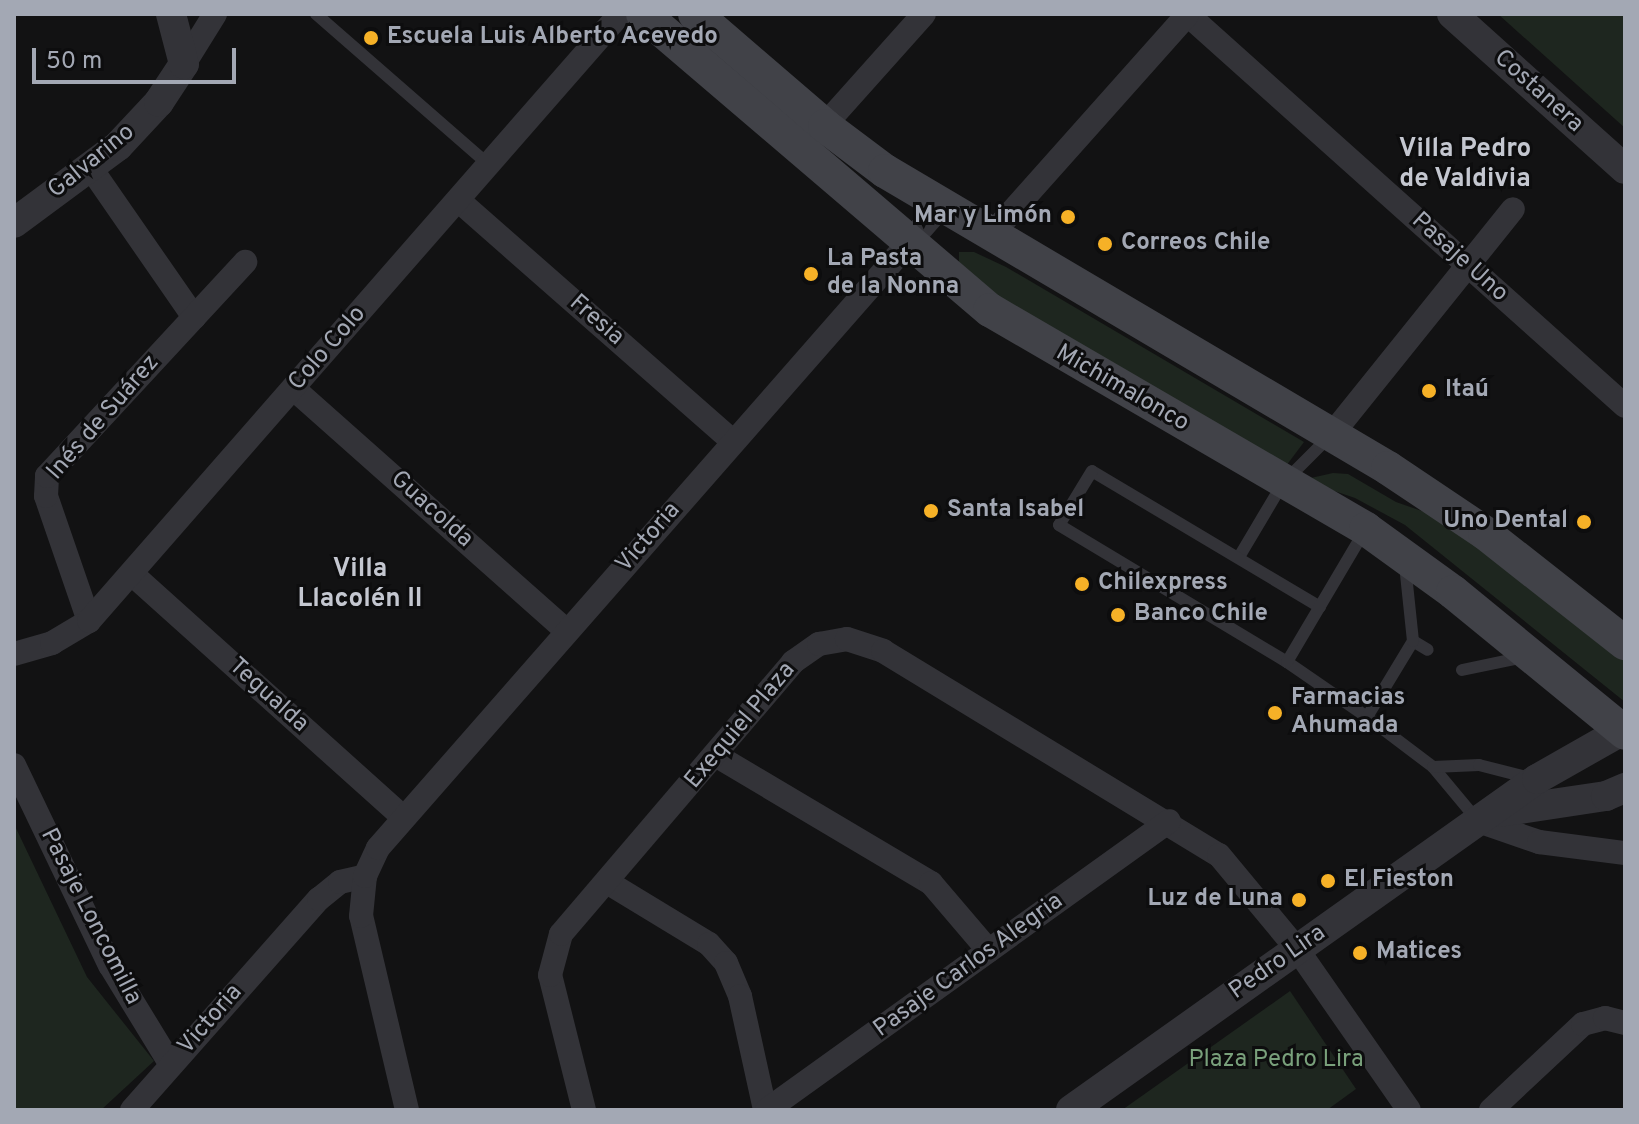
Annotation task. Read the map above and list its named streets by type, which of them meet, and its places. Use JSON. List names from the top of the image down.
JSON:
{
  "streets": {
    "main road": ["Michimalonco"],
    "street": [
      "Costanera",
      "Galvarino",
      "Pasaje Uno",
      "Fresia",
      "Colo Colo",
      "Inés de Suárez",
      "Guacolda",
      "Victoria",
      "Tegualda",
      "Exequiel Plaza",
      "Pasaje Loncomilla",
      "Pedro Lira",
      "Pasaje Carlos Alegria"
    ]
  },
  "crossings": [
    ["Fresia", "Colo Colo"],
    ["Fresia", "Victoria"],
    ["Colo Colo", "Inés de Suárez"],
    ["Colo Colo", "Guacolda"],
    ["Colo Colo", "Tegualda"],
    ["Michimalonco", "Victoria"],
    ["Michimalonco", "Pedro Lira"],
    ["Guacolda", "Victoria"],
    ["Victoria", "Tegualda"],
    ["Victoria", "Pasaje Loncomilla"],
    ["Exequiel Plaza", "Pedro Lira"],
    ["Exequiel Plaza", "Pasaje Carlos Alegria"]
  ],
  "districts": ["Villa Pedro de Valdivia", "Villa Llacolén II"],
  "parks": ["Plaza Pedro Lira"],
  "places": [
    "Escuela Luis Alberto Acevedo",
    "Mar y Limón",
    "Correos Chile",
    "La Pasta de la Nonna",
    "Itaú",
    "Santa Isabel",
    "Uno Dental",
    "Chilexpress",
    "Banco Chile",
    "Farmacias Ahumada",
    "El Fieston",
    "Luz de Luna",
    "Matices"
  ],
  "scale_bar": "50 m"
}
